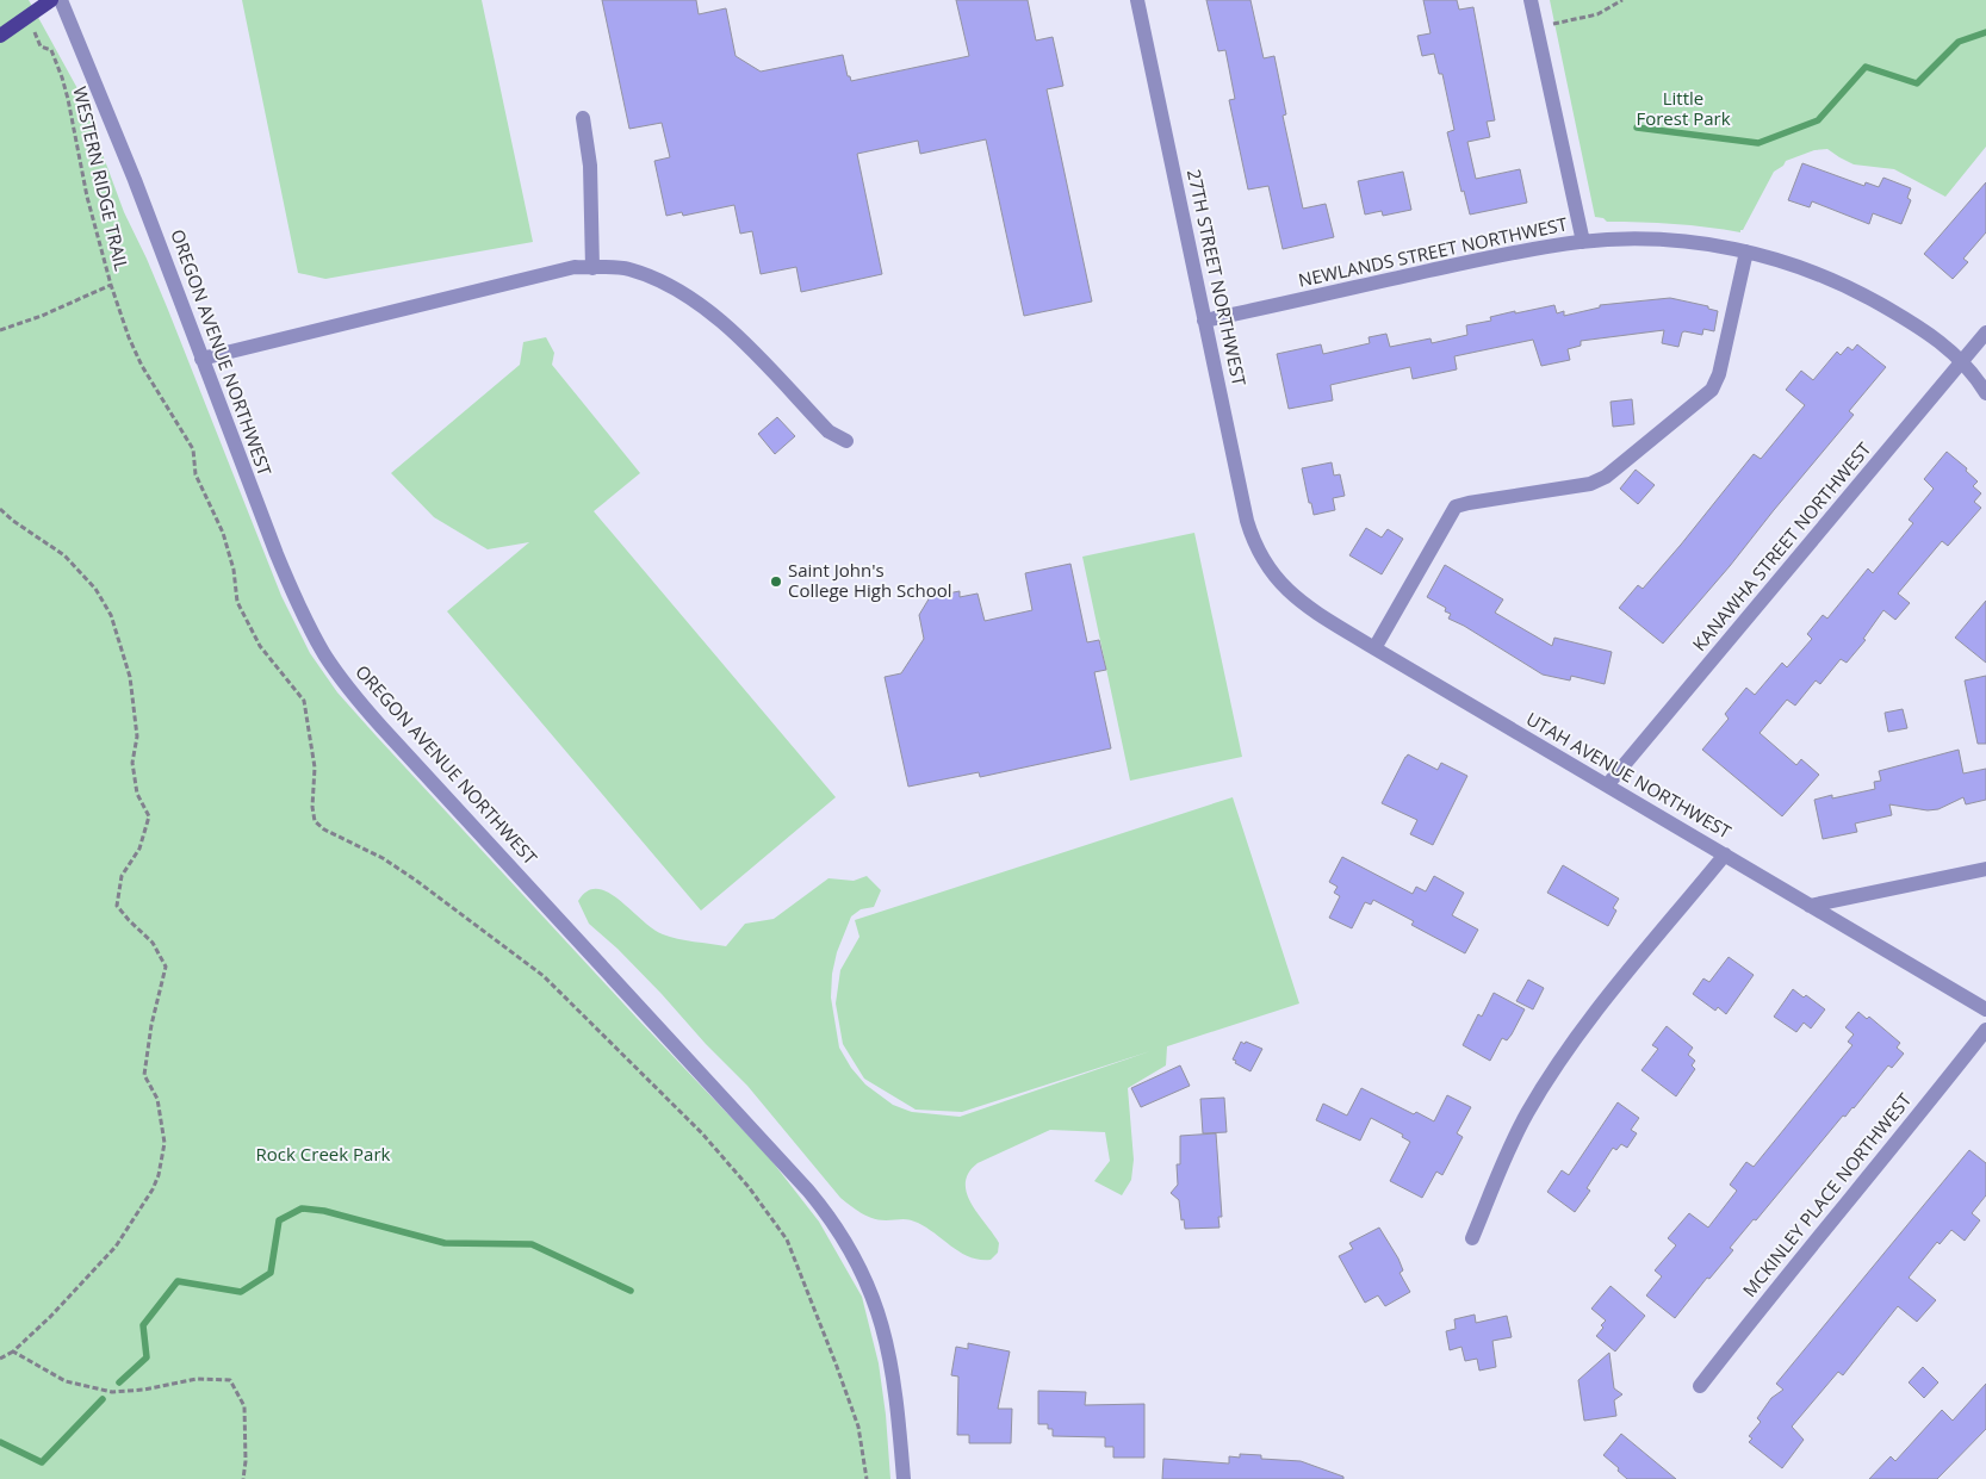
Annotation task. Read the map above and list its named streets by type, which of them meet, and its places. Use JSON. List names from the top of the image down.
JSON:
{
  "streets": {
    "street": [
      "NEWLANDS STREET NORTHWEST",
      "27TH STREET NORTHWEST",
      "OREGON AVENUE NORTHWEST",
      "KANAWHA STREET NORTHWEST",
      "UTAH AVENUE NORTHWEST",
      "MCKINLEY PLACE NORTHWEST"
    ],
    "path": ["WESTERN RIDGE TRAIL"]
  },
  "crossings": [
    ["NEWLANDS STREET NORTHWEST", "27TH STREET NORTHWEST"],
    ["NEWLANDS STREET NORTHWEST", "KANAWHA STREET NORTHWEST"],
    ["27TH STREET NORTHWEST", "UTAH AVENUE NORTHWEST"],
    ["KANAWHA STREET NORTHWEST", "UTAH AVENUE NORTHWEST"]
  ],
  "parks": ["Little Forest Park", "Rock Creek Park"],
  "places": ["Saint John's College High School"]
}
